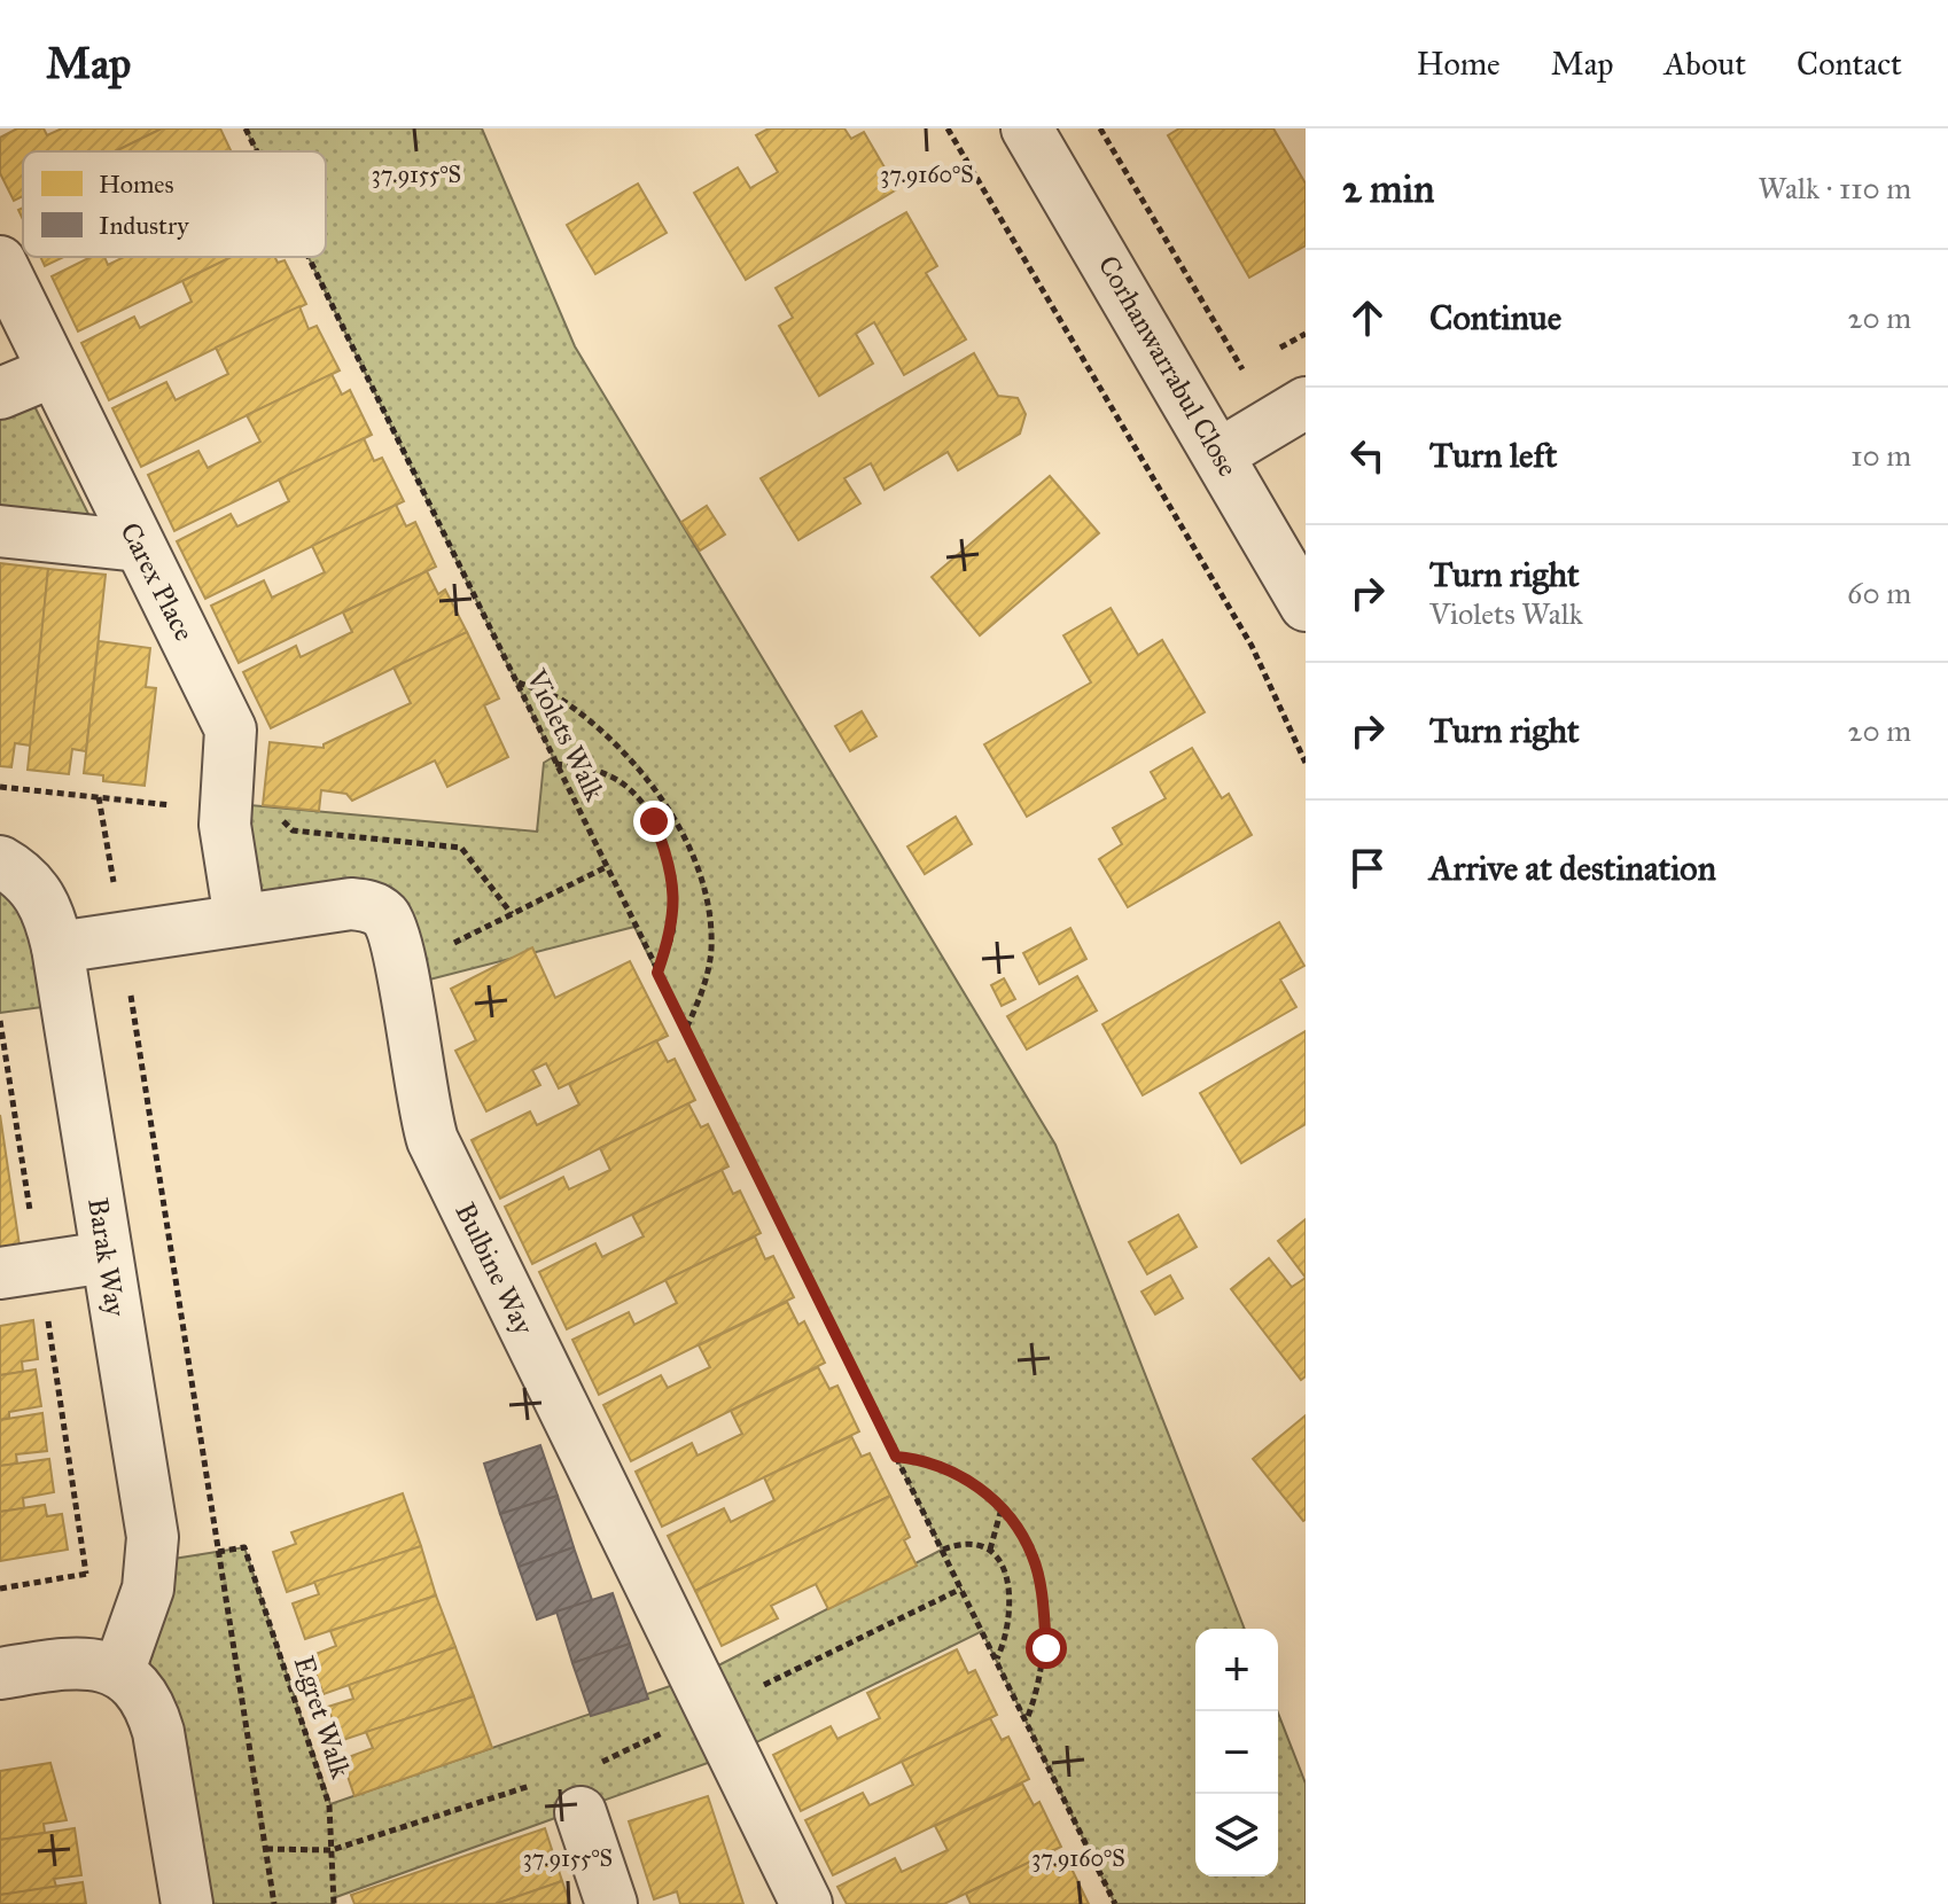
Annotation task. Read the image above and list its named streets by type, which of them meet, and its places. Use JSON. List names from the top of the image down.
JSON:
{
  "streets": {
    "street": [
      "Corhanwarrabul Close",
      "Carex Place",
      "Barak Way",
      "Bulbine Way"
    ],
    "path": ["Violets Walk", "Egret Walk"]
  },
  "crossings": [
    ["Carex Place", "Bulbine Way"],
    ["Barak Way", "Bulbine Way"]
  ],
  "legend": ["Homes", "Industry"],
  "page": {
    "header": "Map",
    "nav": [
      "Home",
      "Map",
      "About",
      "Contact"
    ],
    "heading": ["2 min", "Walk · 110 m"],
    "list": [
      ["Continue", "20 m"],
      ["Turn left", "10 m"],
      ["Turn right", "Violets Walk", "60 m"],
      ["Turn right", "20 m"],
      "Arrive at destination"
    ],
    "map_buttons": ["+", "−"]
  },
  "coordinates": ["37.9155°S", "37.9160°S"]
}
